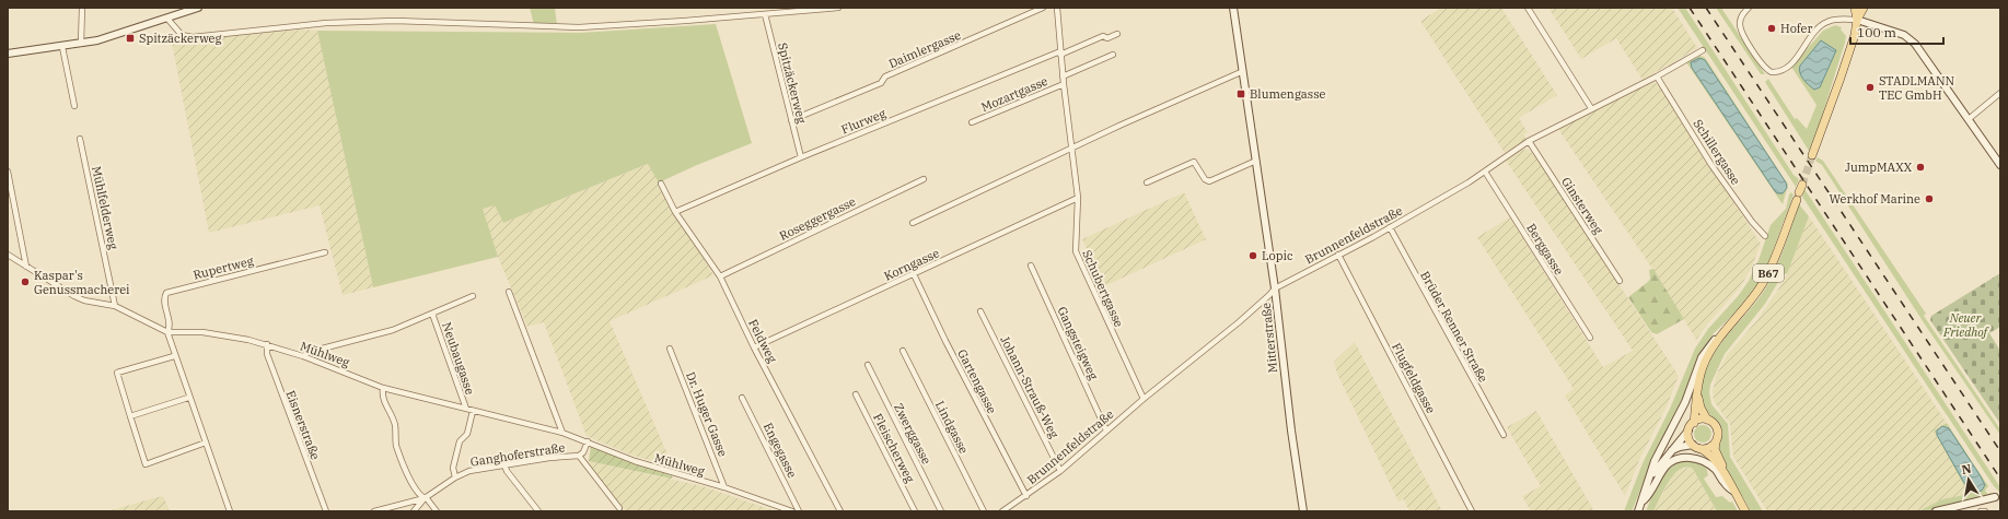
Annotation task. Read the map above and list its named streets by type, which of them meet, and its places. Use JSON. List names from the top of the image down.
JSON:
{
  "streets": {
    "main road": ["B67", "Mitterstraße"],
    "street": [
      "Daimlergasse",
      "Spitzäckerweg",
      "Mozartgasse",
      "Flurweg",
      "Schillergasse",
      "Ginsterweg",
      "Mühlfelderweg",
      "Roseggergasse",
      "Brunnenfeldstraße",
      "Berggasse",
      "Korngasse",
      "Rupertweg",
      "Schubertgasse",
      "Brüder Renner Straße",
      "Feldweg",
      "Gangsteigweg",
      "Mühlweg",
      "Neubaugasse",
      "Flugfeldgasse",
      "Gartengasse",
      "Johann-Strauß-Weg",
      "Dr. Huger Gasse",
      "Eisnerstraße",
      "Lindgasse",
      "Zwerggasse",
      "Fleischerweg",
      "Engegasse",
      "Ganghoferstraße"
    ]
  },
  "crossings": [
    ["Daimlergasse", "Spitzäckerweg"],
    ["Spitzäckerweg", "Flurweg"],
    ["Mozartgasse", "Schubertgasse"],
    ["Flurweg", "Schubertgasse"],
    ["Flurweg", "Feldweg"],
    ["Schillergasse", "Brunnenfeldstraße"],
    ["Ginsterweg", "Brunnenfeldstraße"],
    ["Roseggergasse", "Feldweg"],
    ["Brunnenfeldstraße", "Berggasse"],
    ["Brunnenfeldstraße", "Schubertgasse"],
    ["Brunnenfeldstraße", "Brüder Renner Straße"],
    ["Brunnenfeldstraße", "Mitterstraße"],
    ["Brunnenfeldstraße", "Gangsteigweg"],
    ["Brunnenfeldstraße", "Flugfeldgasse"],
    ["Brunnenfeldstraße", "Gartengasse"],
    ["Brunnenfeldstraße", "Johann-Strauß-Weg"],
    ["Korngasse", "Schubertgasse"],
    ["Korngasse", "Feldweg"],
    ["Korngasse", "Gartengasse"],
    ["Rupertweg", "Mühlweg"],
    ["Mühlweg", "Neubaugasse"],
    ["Mühlweg", "Dr. Huger Gasse"],
    ["Mühlweg", "Eisnerstraße"],
    ["Mühlweg", "Ganghoferstraße"]
  ],
  "parks": ["Neuer Friedhof"],
  "places": {
    "other": [
      "Hofer",
      "STADLMANN TEC GmbH",
      "JumpMAXX",
      "Werkhof Marine",
      "Lopic",
      "Kaspar's Genussmacherei"
    ],
    "transit": ["Spitzäckerweg", "Blumengasse"]
  },
  "scale_bar": "100 m",
  "north": "top"
}
